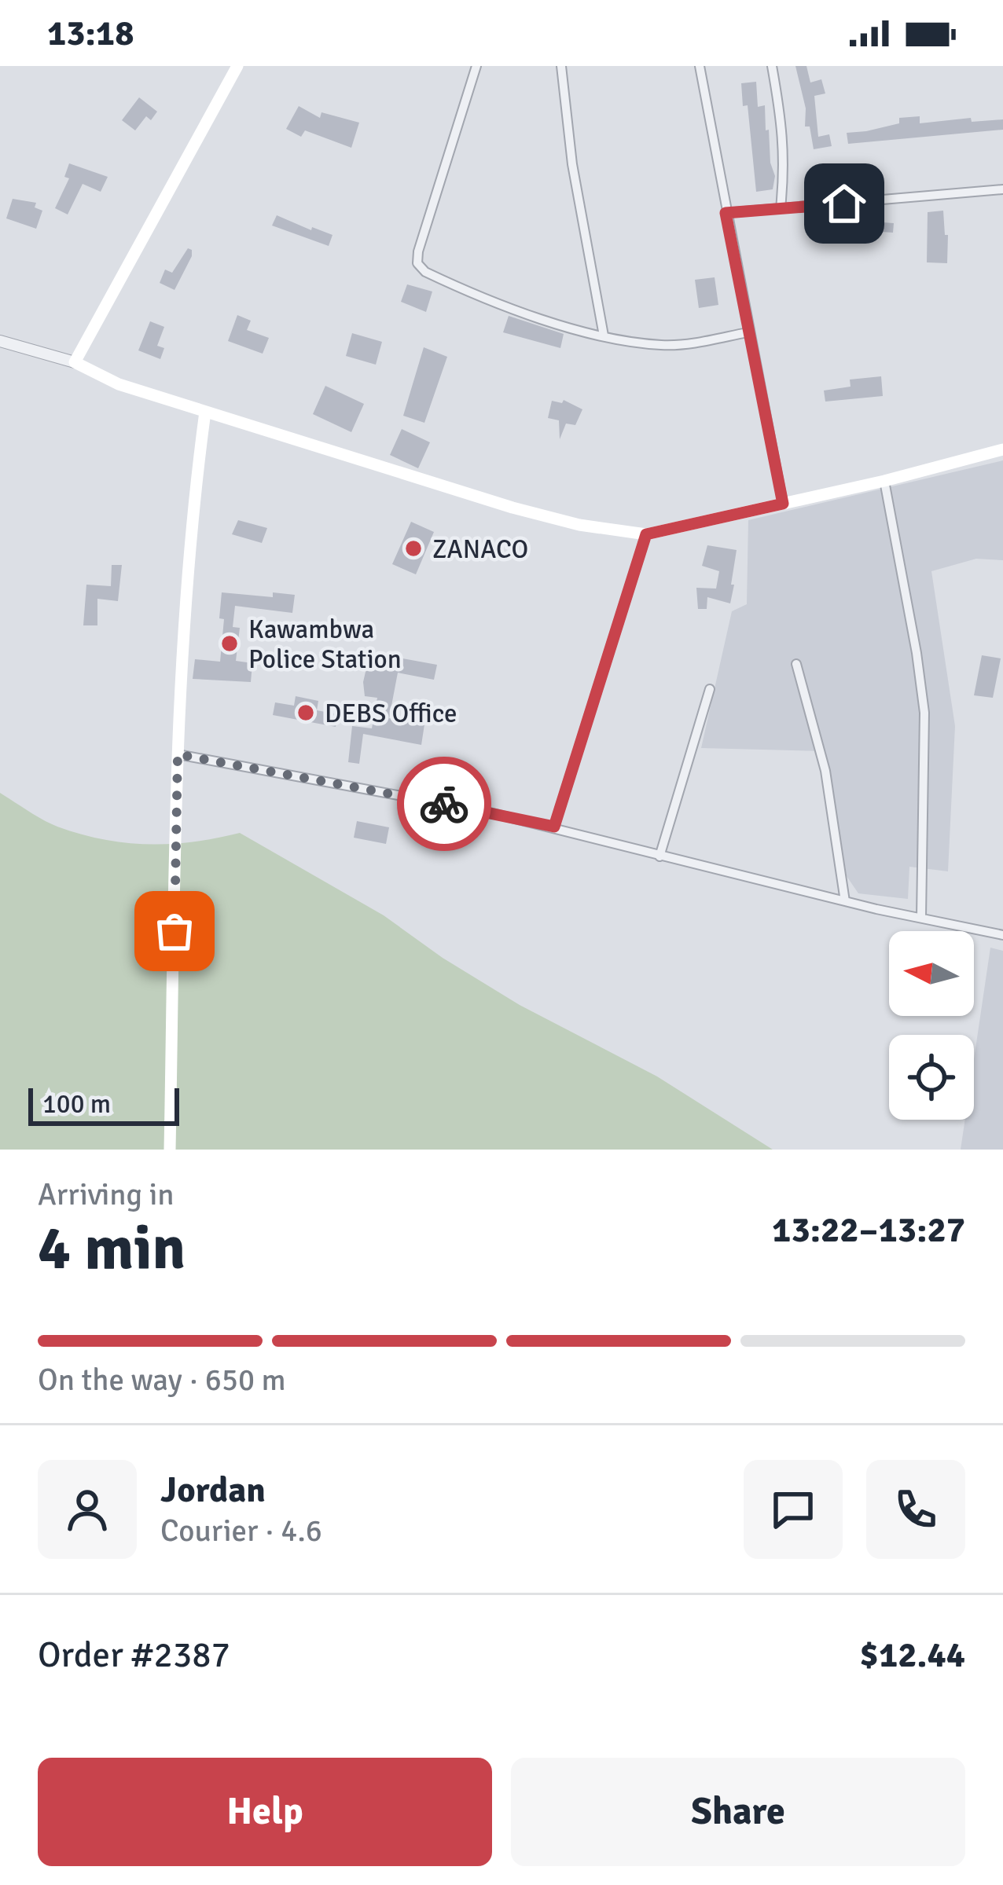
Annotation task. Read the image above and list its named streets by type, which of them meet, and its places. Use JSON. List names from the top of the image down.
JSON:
{
  "places": ["ZANACO", "Kawambwa Police Station", "DEBS Office"],
  "scale_bar": "100 m",
  "north": "left",
  "page": {
    "status": "13:18",
    "scale": "100 m",
    "heading": ["4 min", "Arriving in", "13:22–13:27"],
    "panel": [
      "Jordan",
      "Courier · 4.6",
      "Order #2387",
      "$12.44"
    ],
    "bar": "On the way · 650 m",
    "buttons": ["Help", "Share"]
  }
}
